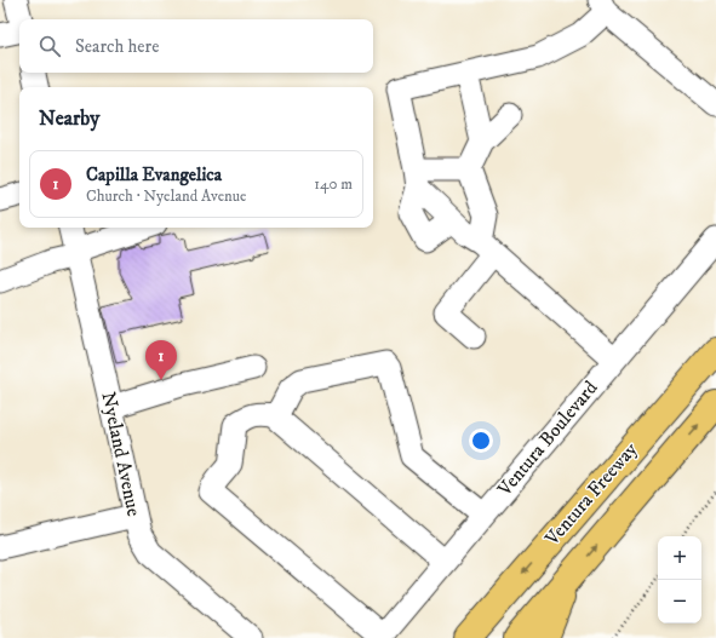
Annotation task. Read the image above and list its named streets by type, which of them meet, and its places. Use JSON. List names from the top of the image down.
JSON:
{
  "streets": {
    "highway": ["Ventura Freeway"],
    "street": ["Ventura Boulevard", "Nyeland Avenue"]
  },
  "page": {
    "search": "Search here",
    "heading": "Nearby",
    "list": [
      {
        "mark": "1",
        "name": "Capilla Evangelica",
        "note": "Church · Nyeland Avenue",
        "value": "140 m"
      }
    ],
    "pins": "1",
    "map_buttons": ["+", "−"]
  }
}
